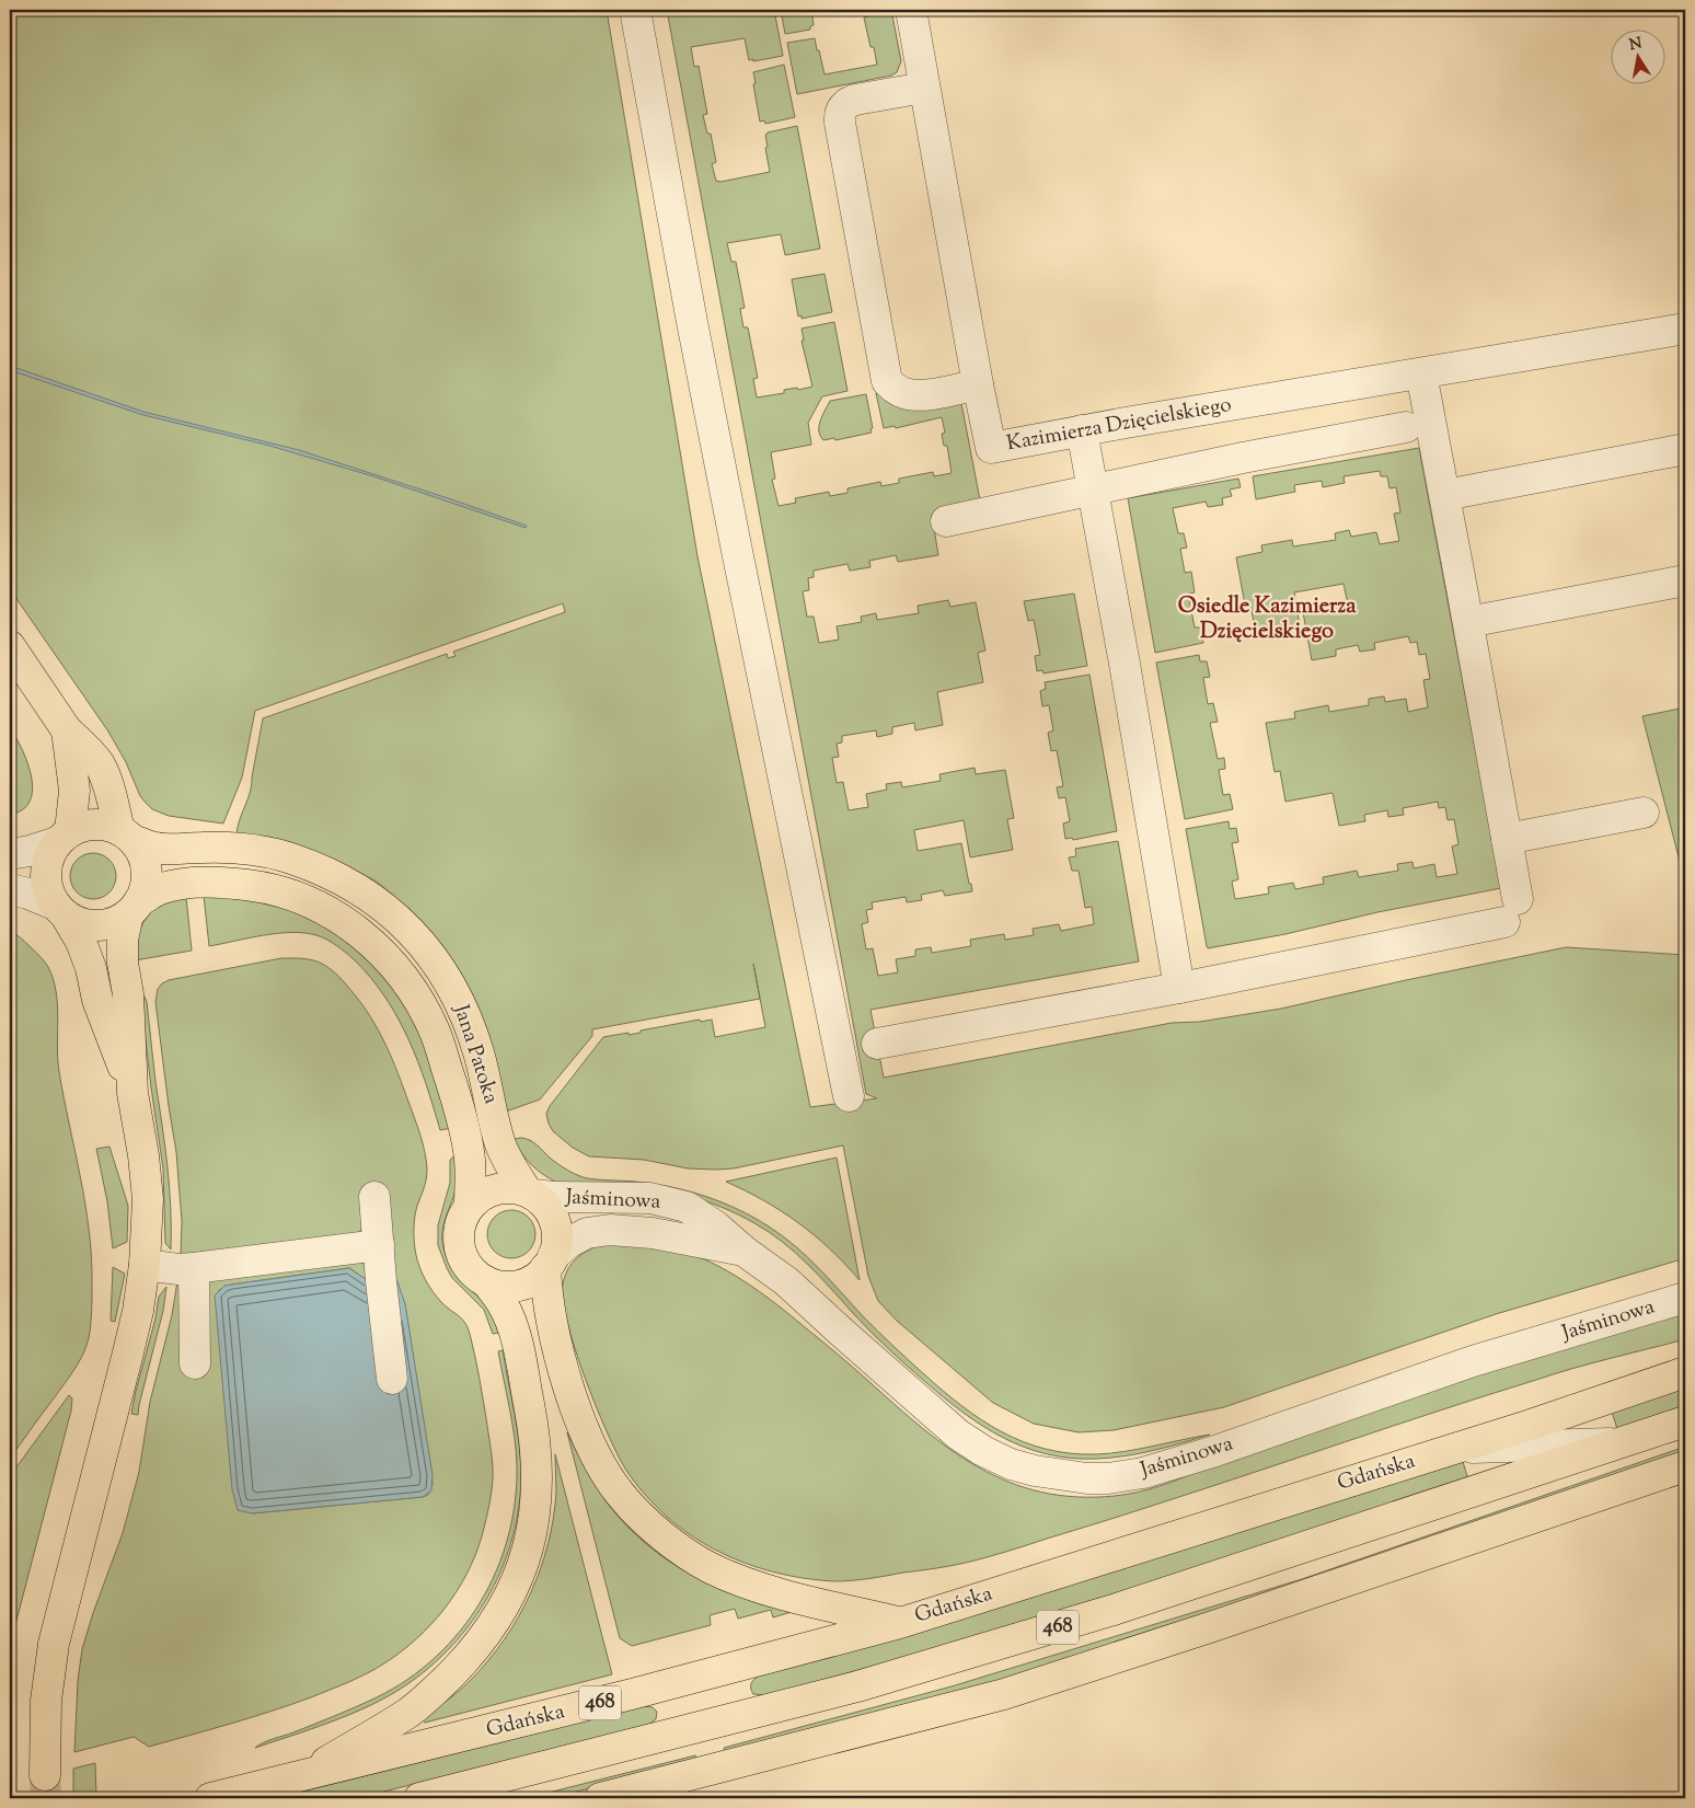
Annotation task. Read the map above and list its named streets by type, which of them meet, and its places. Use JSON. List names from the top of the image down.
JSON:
{
  "streets": {
    "main road": ["Jana Patoka", "Gdańska", "468"],
    "street": ["Kazimierza Dzięcielskiego", "Jaśminowa"]
  },
  "crossings": [
    ["Jana Patoka", "Jaśminowa"]
  ],
  "districts": ["Osiedle Kazimierza Dzięcielskiego"],
  "north": "top"
}
